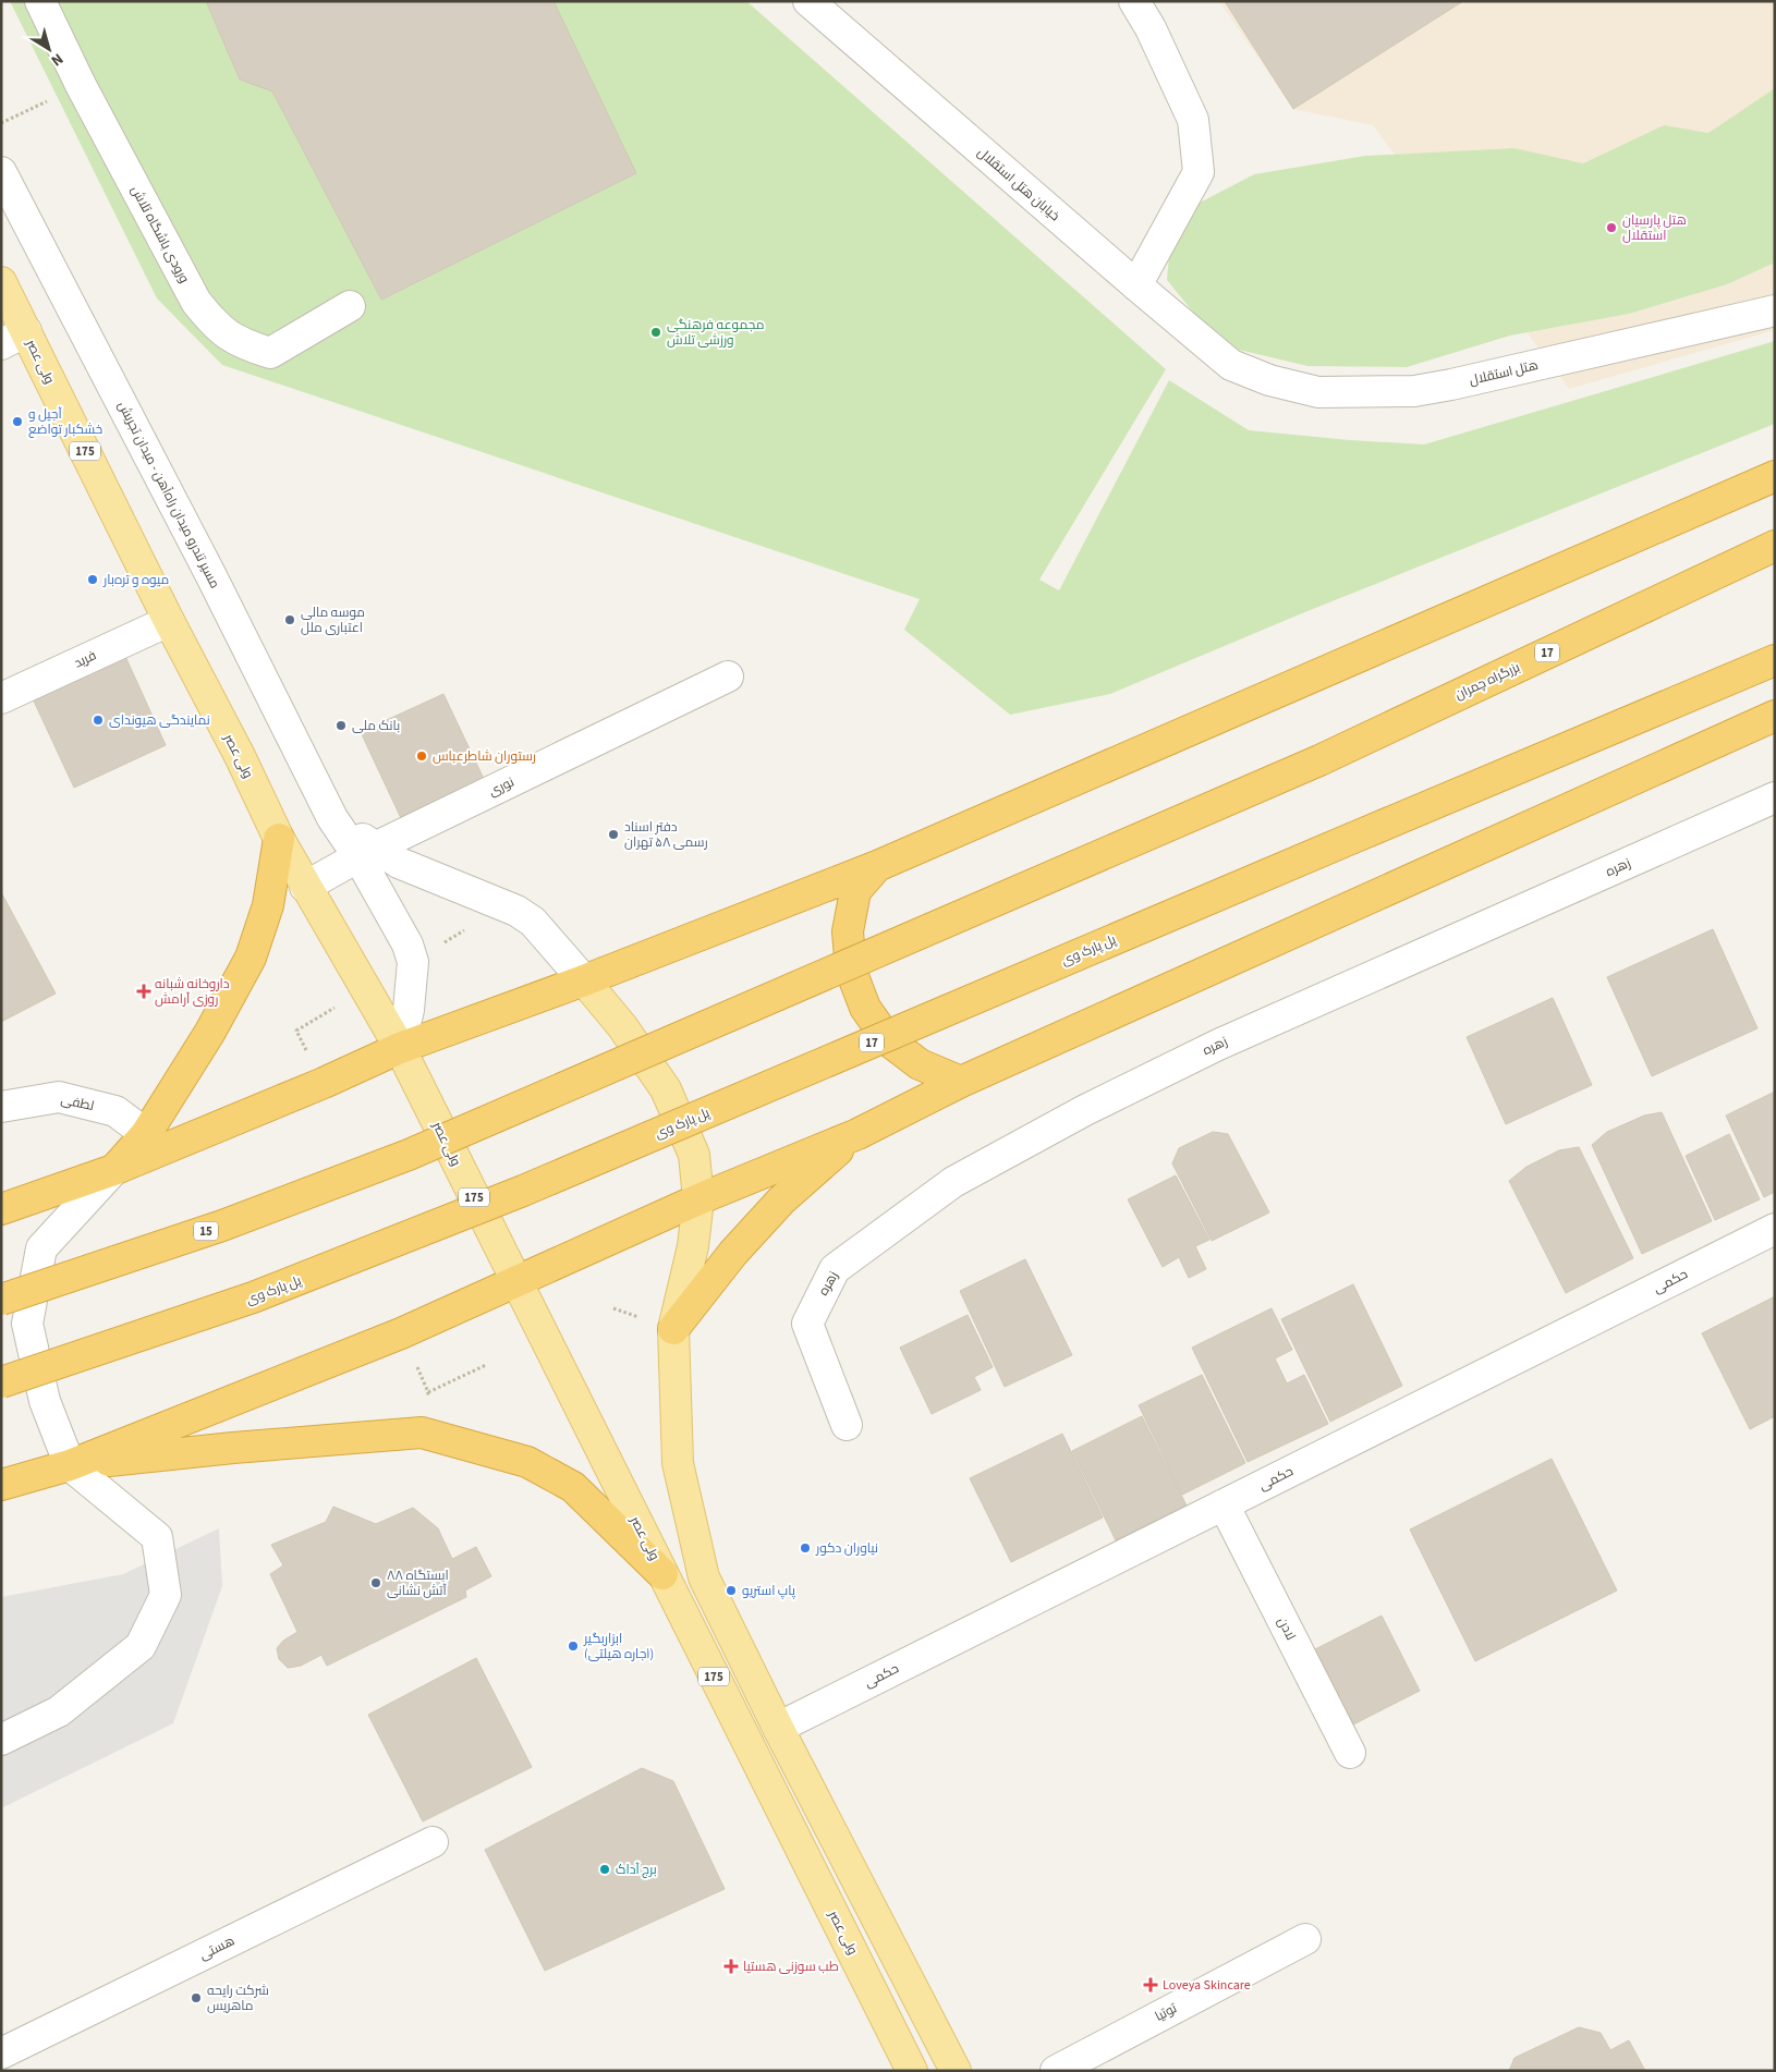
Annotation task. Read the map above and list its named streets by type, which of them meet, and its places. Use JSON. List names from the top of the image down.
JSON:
{
  "streets": {
    "highway": [
      "17",
      "بزرگراه چمران",
      "پل پارک وی",
      "15"
    ],
    "main road": ["ولی عصر", "175"],
    "street": [
      "خیابان هتل استقلال",
      "ورودی باشگاه تلاش",
      "هتل استقلال",
      "مسیر تندرو میدان راه‌آهن - میدان تجریش",
      "فرید",
      "نوری",
      "زهره",
      "لطفی",
      "حکمی",
      "لادن",
      "هستی",
      "توتیا"
    ]
  },
  "crossings": [
    ["خیابان هتل استقلال", "هتل استقلال"],
    ["ولی عصر", "مسیر تندرو میدان راه‌آهن - میدان تجریش"],
    ["ولی عصر", "فرید"],
    ["ولی عصر", "نوری"],
    ["175", "حکمی"],
    ["مسیر تندرو میدان راه‌آهن - میدان تجریش", "نوری"],
    ["بزرگراه چمران", "15"],
    ["حکمی", "لادن"]
  ],
  "places": {
    "other": [
      "هتل پارسیان استقلال",
      "مجموعه فرهنگی ورزشی تلاش",
      "آجیل و خشکبار تواضع",
      "میوه و تره‌بار",
      "موسه مالی اعتباری ملل",
      "نمایندگی هیوندای",
      "بانک ملی",
      "رستوران شاطرعباس",
      "دفتر اسناد رسمی ۵۸ تهران",
      "نیاوران دکور",
      "ایستگاه ۸۸ آتش نشانی",
      "پاپ استریو",
      "ابزاربگیر (اجاره هیلتی)",
      "برج آداک",
      "شرکت رایحه ماهریس"
    ],
    "health": ["داروخانه شبانه روزی آرامش", "طب سوزنی هستیا", "Loveya Skincare"]
  },
  "north": "bottom right"
}
